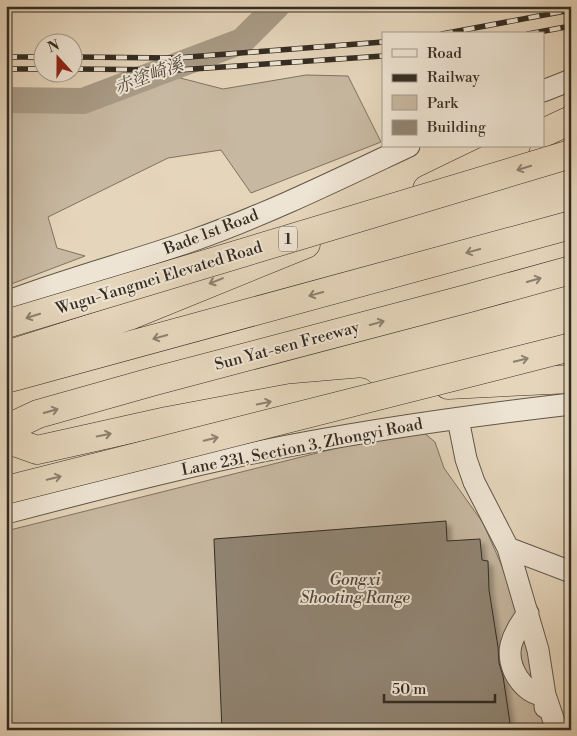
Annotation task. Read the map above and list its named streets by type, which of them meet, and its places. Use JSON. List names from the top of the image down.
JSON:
{
  "streets": {
    "highway": ["1", "Wugu-Yangmei Elevated Road", "Sun Yat-sen Freeway"],
    "street": ["Bade 1st Road", "Lane 231, Section 3, Zhongyi Road"]
  },
  "water": ["赤塗崎溪"],
  "parks": ["Gongxi Shooting Range"],
  "legend": [
    "Road",
    "Railway",
    "Park",
    "Building"
  ],
  "scale_bar": "50 m",
  "north": "top"
}
